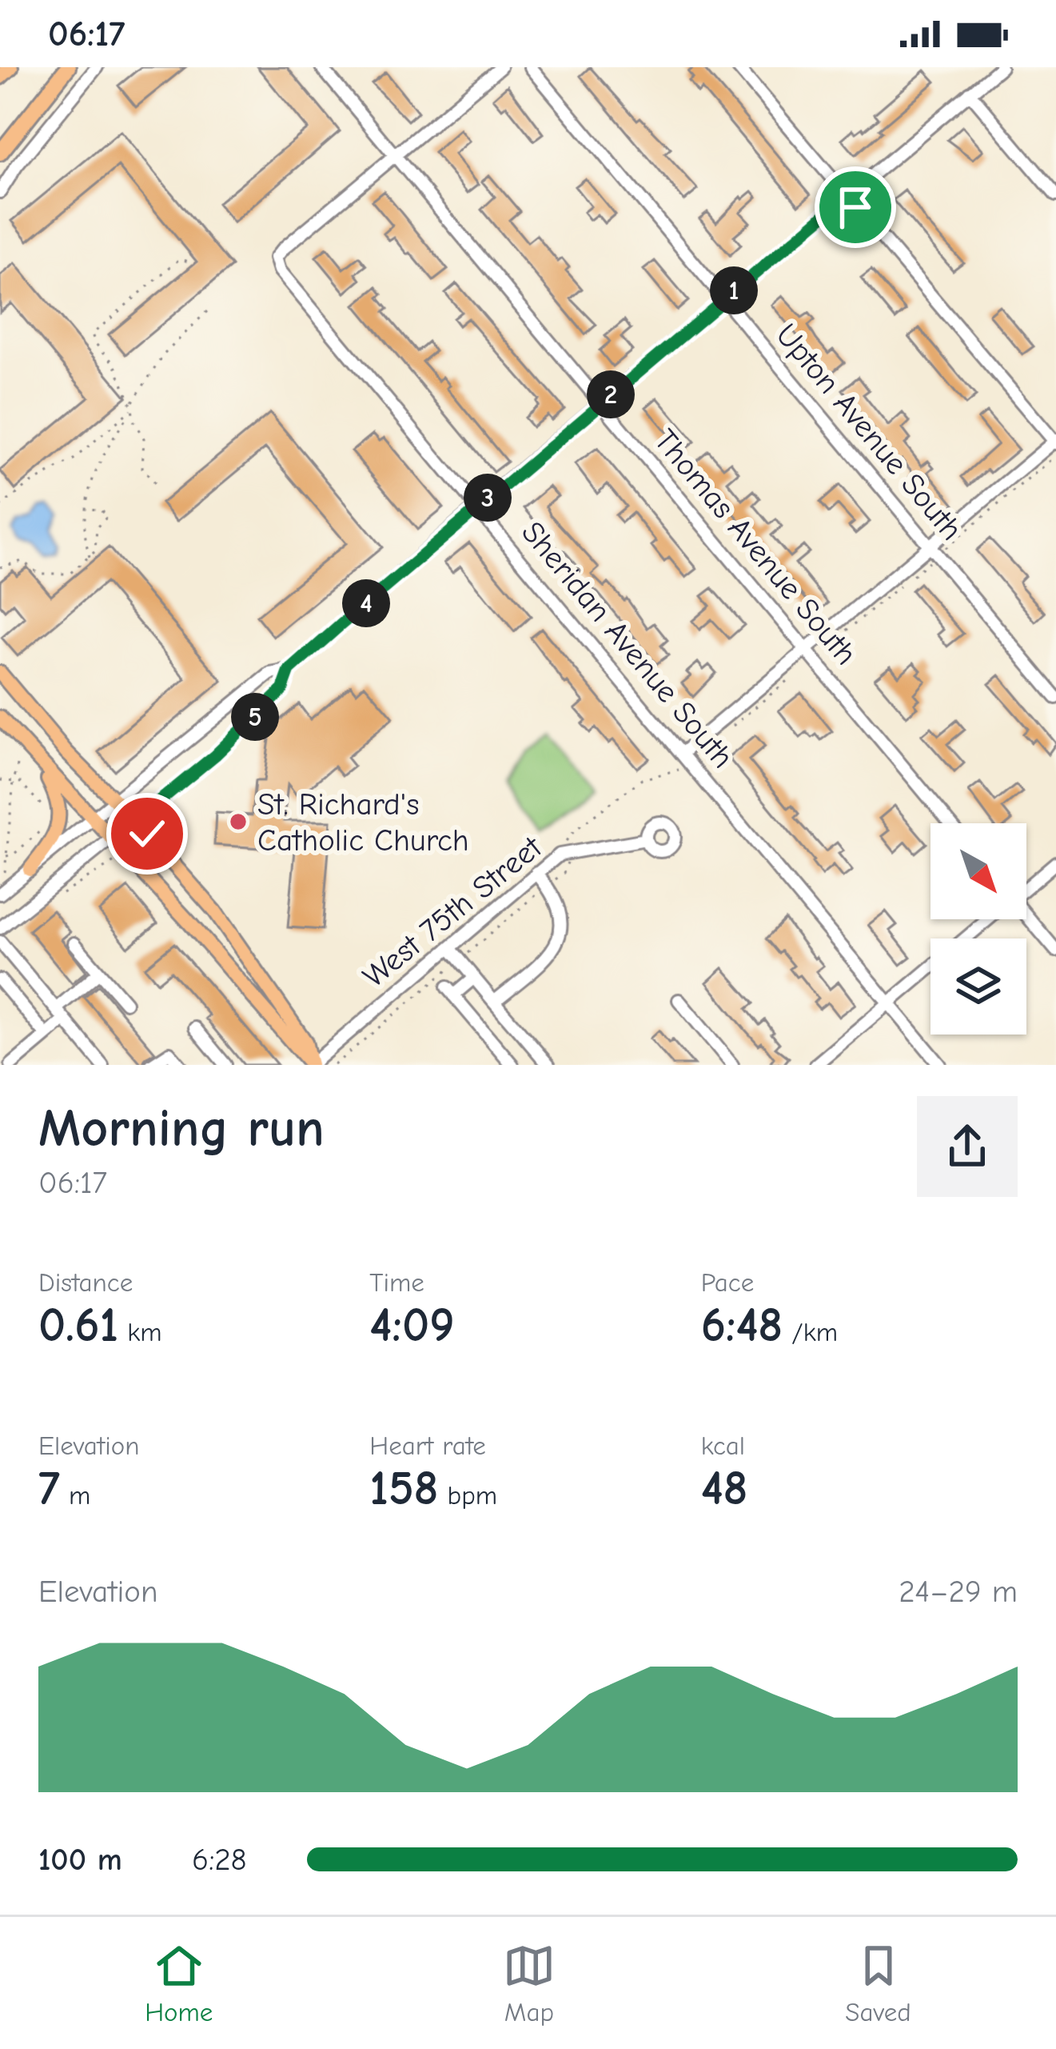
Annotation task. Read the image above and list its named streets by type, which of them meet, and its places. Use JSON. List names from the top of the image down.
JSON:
{
  "streets": {
    "street": [
      "Upton Avenue South",
      "Thomas Avenue South",
      "Sheridan Avenue South",
      "West 75th Street"
    ]
  },
  "crossings": [
    ["Thomas Avenue South", "Sheridan Avenue South"]
  ],
  "places": ["St. Richard's Catholic Church"],
  "north": "bottom right",
  "page": {
    "status": "06:17",
    "pins": [
      "1",
      "2",
      "3",
      "4",
      "5"
    ],
    "heading": ["Morning run", "06:17"],
    "stats": [
      ["Distance", "0.61 km"],
      ["Time", "4:09"],
      ["Pace", "6:48 /km"],
      ["Elevation", "7 m"],
      ["Heart rate", "158 bpm"],
      ["kcal", "48"]
    ],
    "chart": ["Elevation", "24–29 m"],
    "list": [
      {
        "name": "100 m",
        "note": "6:28"
      }
    ],
    "tabs": ["Home", "Map", "Saved"]
  }
}
